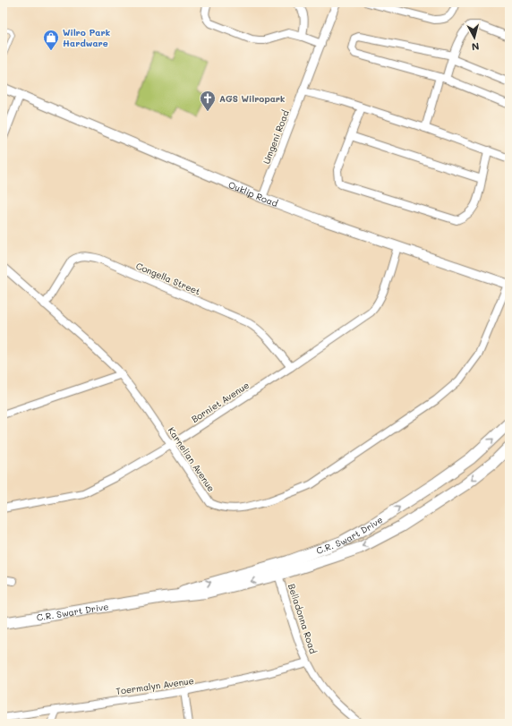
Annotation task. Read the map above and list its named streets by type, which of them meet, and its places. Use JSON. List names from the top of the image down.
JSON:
{
  "streets": {
    "main road": ["C.R. Swart Drive"],
    "street": [
      "Umgeni Road",
      "Ouklip Road",
      "Congella Street",
      "Borniet Avenue",
      "Karnelian Avenue",
      "Belladonna Road",
      "Toermalyn Avenue"
    ]
  },
  "crossings": [
    ["Umgeni Road", "Ouklip Road"],
    ["Ouklip Road", "Borniet Avenue"],
    ["Ouklip Road", "Karnelian Avenue"],
    ["Congella Street", "Borniet Avenue"],
    ["Congella Street", "Karnelian Avenue"],
    ["Borniet Avenue", "Karnelian Avenue"],
    ["C.R. Swart Drive", "Belladonna Road"],
    ["Belladonna Road", "Toermalyn Avenue"]
  ],
  "places": {
    "shop": ["Wilro Park Hardware"],
    "church": ["AGS Wilropark"]
  },
  "north": "bottom"
}
